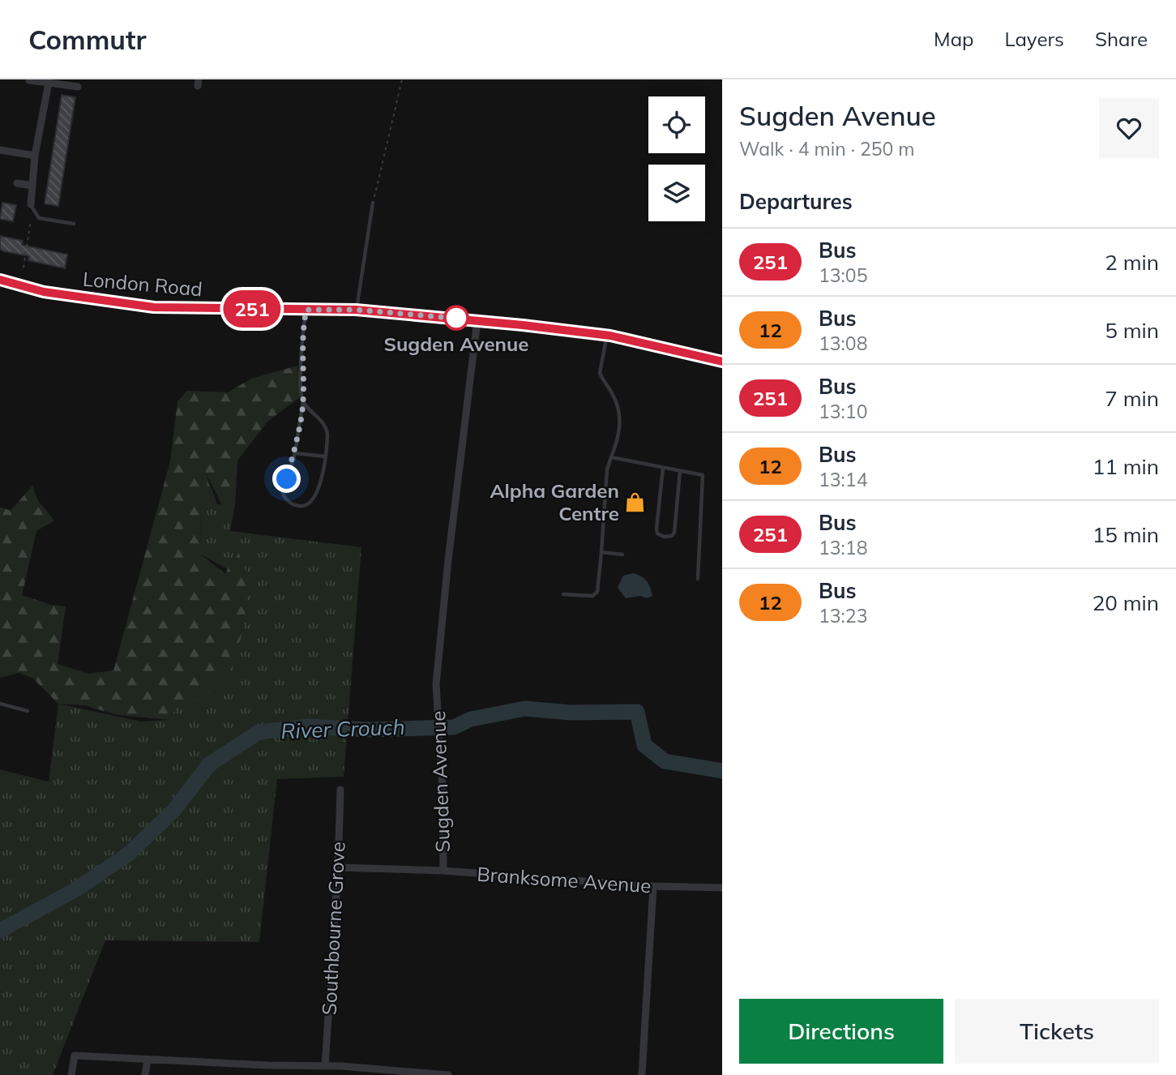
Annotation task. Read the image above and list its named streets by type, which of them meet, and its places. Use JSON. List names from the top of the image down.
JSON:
{
  "streets": {
    "main road": ["London Road"],
    "street": ["Sugden Avenue", "Branksome Avenue", "Southbourne Grove"]
  },
  "crossings": [
    ["London Road", "Sugden Avenue"],
    ["Sugden Avenue", "Branksome Avenue"],
    ["Branksome Avenue", "Southbourne Grove"]
  ],
  "water": ["River Crouch"],
  "places": {
    "other": ["Sugden Avenue"],
    "shop": ["Alpha Garden Centre"]
  },
  "lines": ["bus line 251"],
  "page": {
    "header": "Commutr",
    "nav": ["Map", "Layers", "Share"],
    "on_map": "251",
    "heading": [
      ["Sugden Avenue", "Walk · 4 min · 250 m"],
      "Departures"
    ],
    "list": [
      {
        "mark": "251",
        "name": "Bus",
        "note": "13:05",
        "value": "2 min"
      },
      {
        "mark": "12",
        "name": "Bus",
        "note": "13:08",
        "value": "5 min"
      },
      {
        "mark": "251",
        "name": "Bus",
        "note": "13:10",
        "value": "7 min"
      },
      {
        "mark": "12",
        "name": "Bus",
        "note": "13:14",
        "value": "11 min"
      },
      {
        "mark": "251",
        "name": "Bus",
        "note": "13:18",
        "value": "15 min"
      },
      {
        "mark": "12",
        "name": "Bus",
        "note": "13:23",
        "value": "20 min"
      }
    ],
    "buttons": ["Directions", "Tickets"]
  }
}
